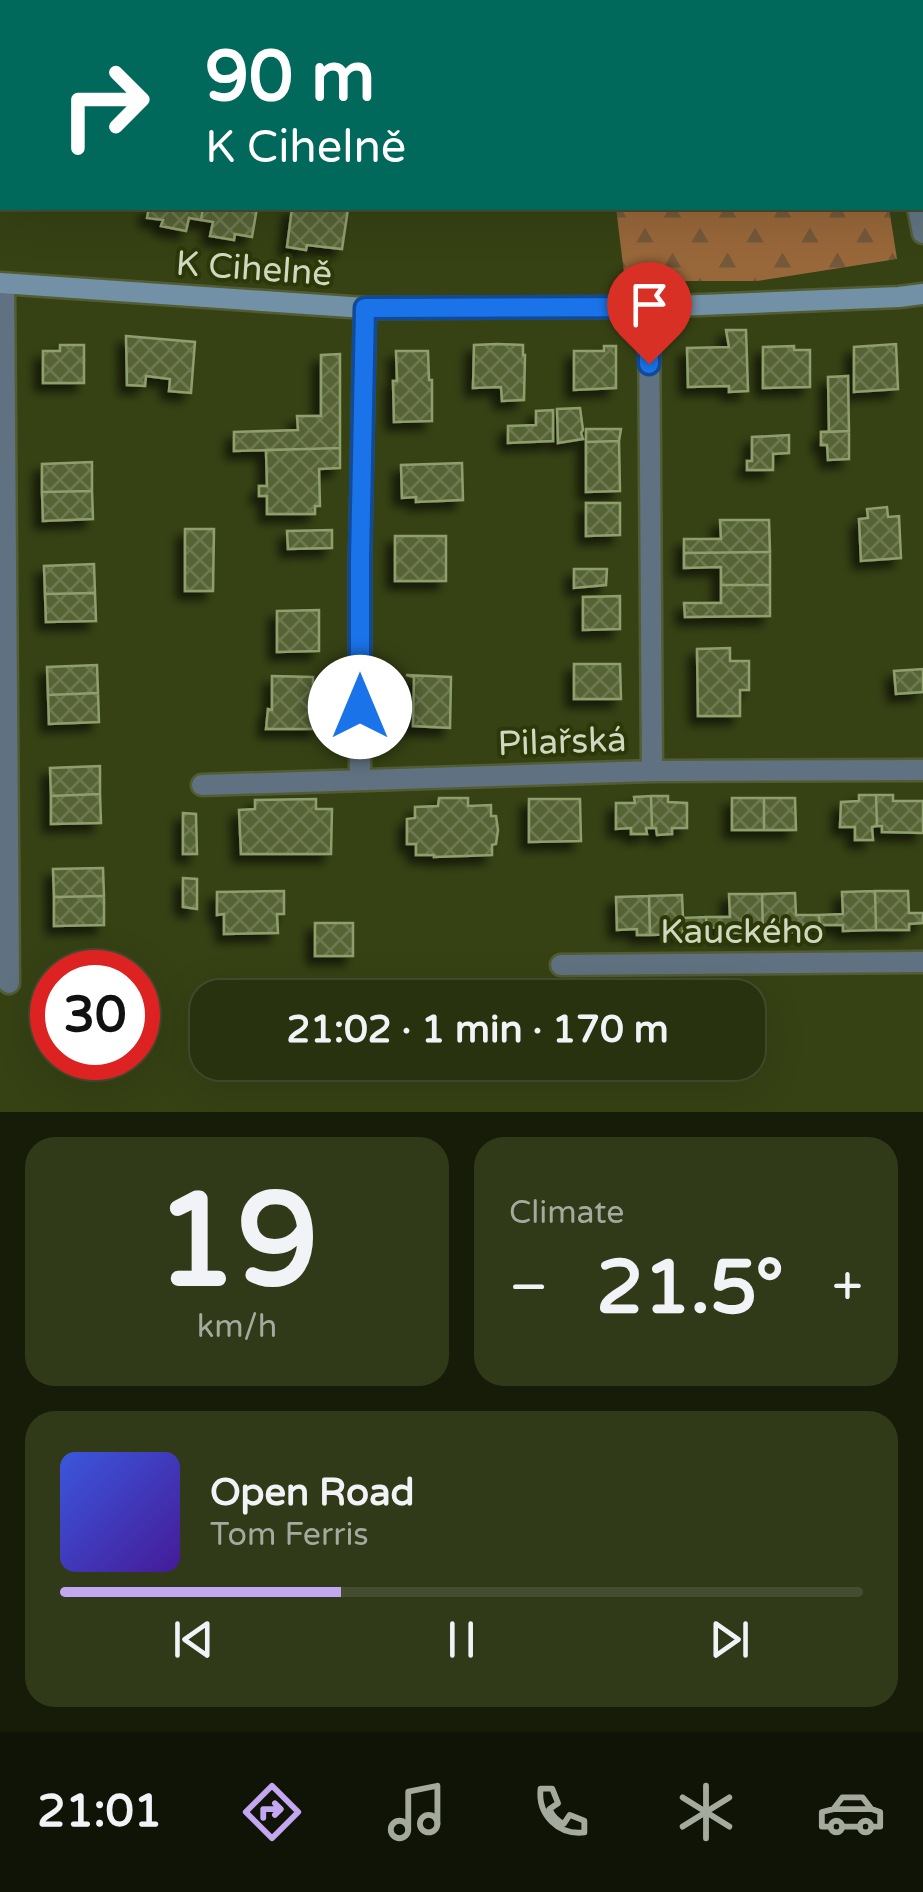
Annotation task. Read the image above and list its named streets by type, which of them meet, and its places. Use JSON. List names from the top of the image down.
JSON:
{
  "streets": {
    "street": ["K Cihelně", "Pilařská", "Kauckého"]
  },
  "page": {
    "turn": ["90 m", "K Cihelně"],
    "limit": "30",
    "trip": "21:02 · 1 min · 170 m",
    "tile": [
      ["19", "km/h"],
      "Climate"
    ],
    "heat": ["−", "21.5°", "+"],
    "song": ["Open Road", "Tom Ferris"],
    "tabs": "21:01"
  }
}
